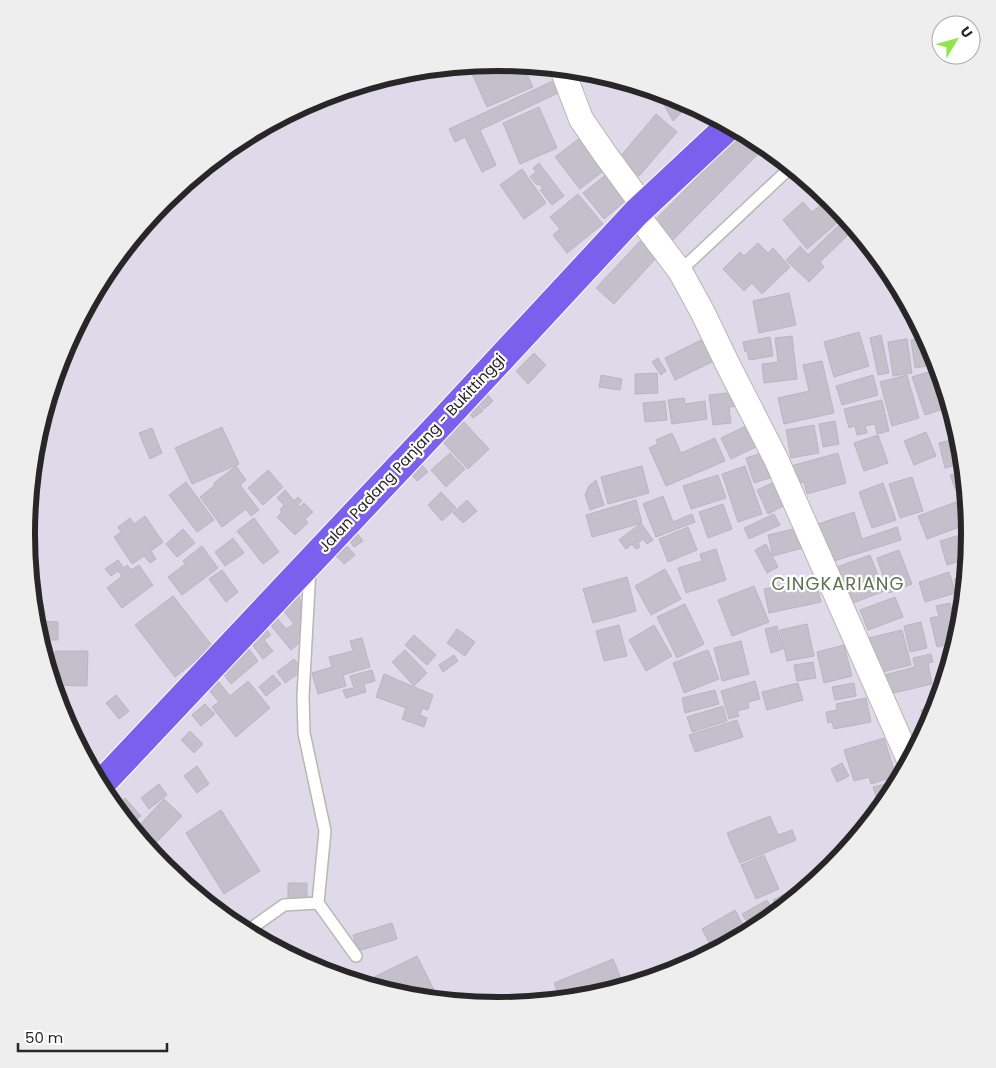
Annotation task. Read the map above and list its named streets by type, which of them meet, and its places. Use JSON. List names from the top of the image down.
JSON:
{
  "streets": {
    "highway": ["Jalan Padang Panjang - Bukittinggi"]
  },
  "districts": ["CINGKARIANG"],
  "scale_bar": "50 m",
  "north": "top right"
}
